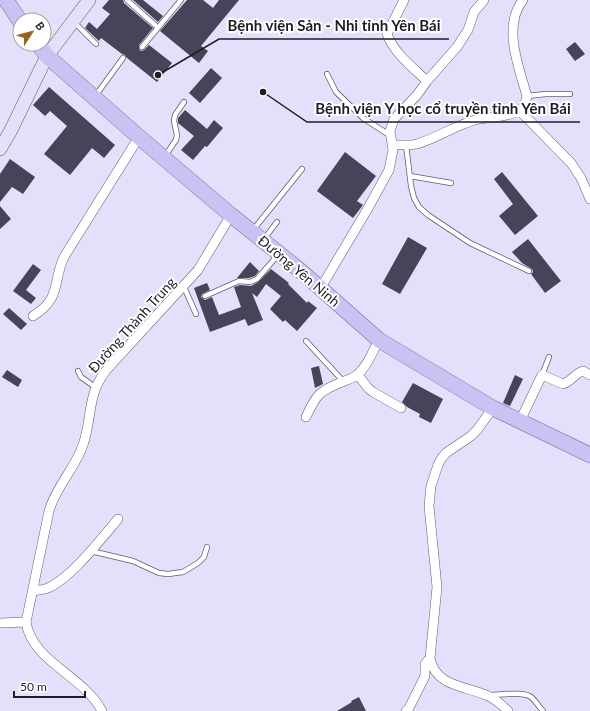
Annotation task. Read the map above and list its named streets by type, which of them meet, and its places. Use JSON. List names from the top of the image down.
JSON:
{
  "streets": {
    "main road": ["Đường Yên Ninh"],
    "street": ["Đường Thành Trung"]
  },
  "crossings": [
    ["Đường Yên Ninh", "Đường Thành Trung"]
  ],
  "places": ["Bệnh viện Sản - Nhi tỉnh Yên Bái", "Bệnh viện Y học cổ truyền tỉnh Yên Bái"],
  "scale_bar": "50 m",
  "north": "top right"
}
